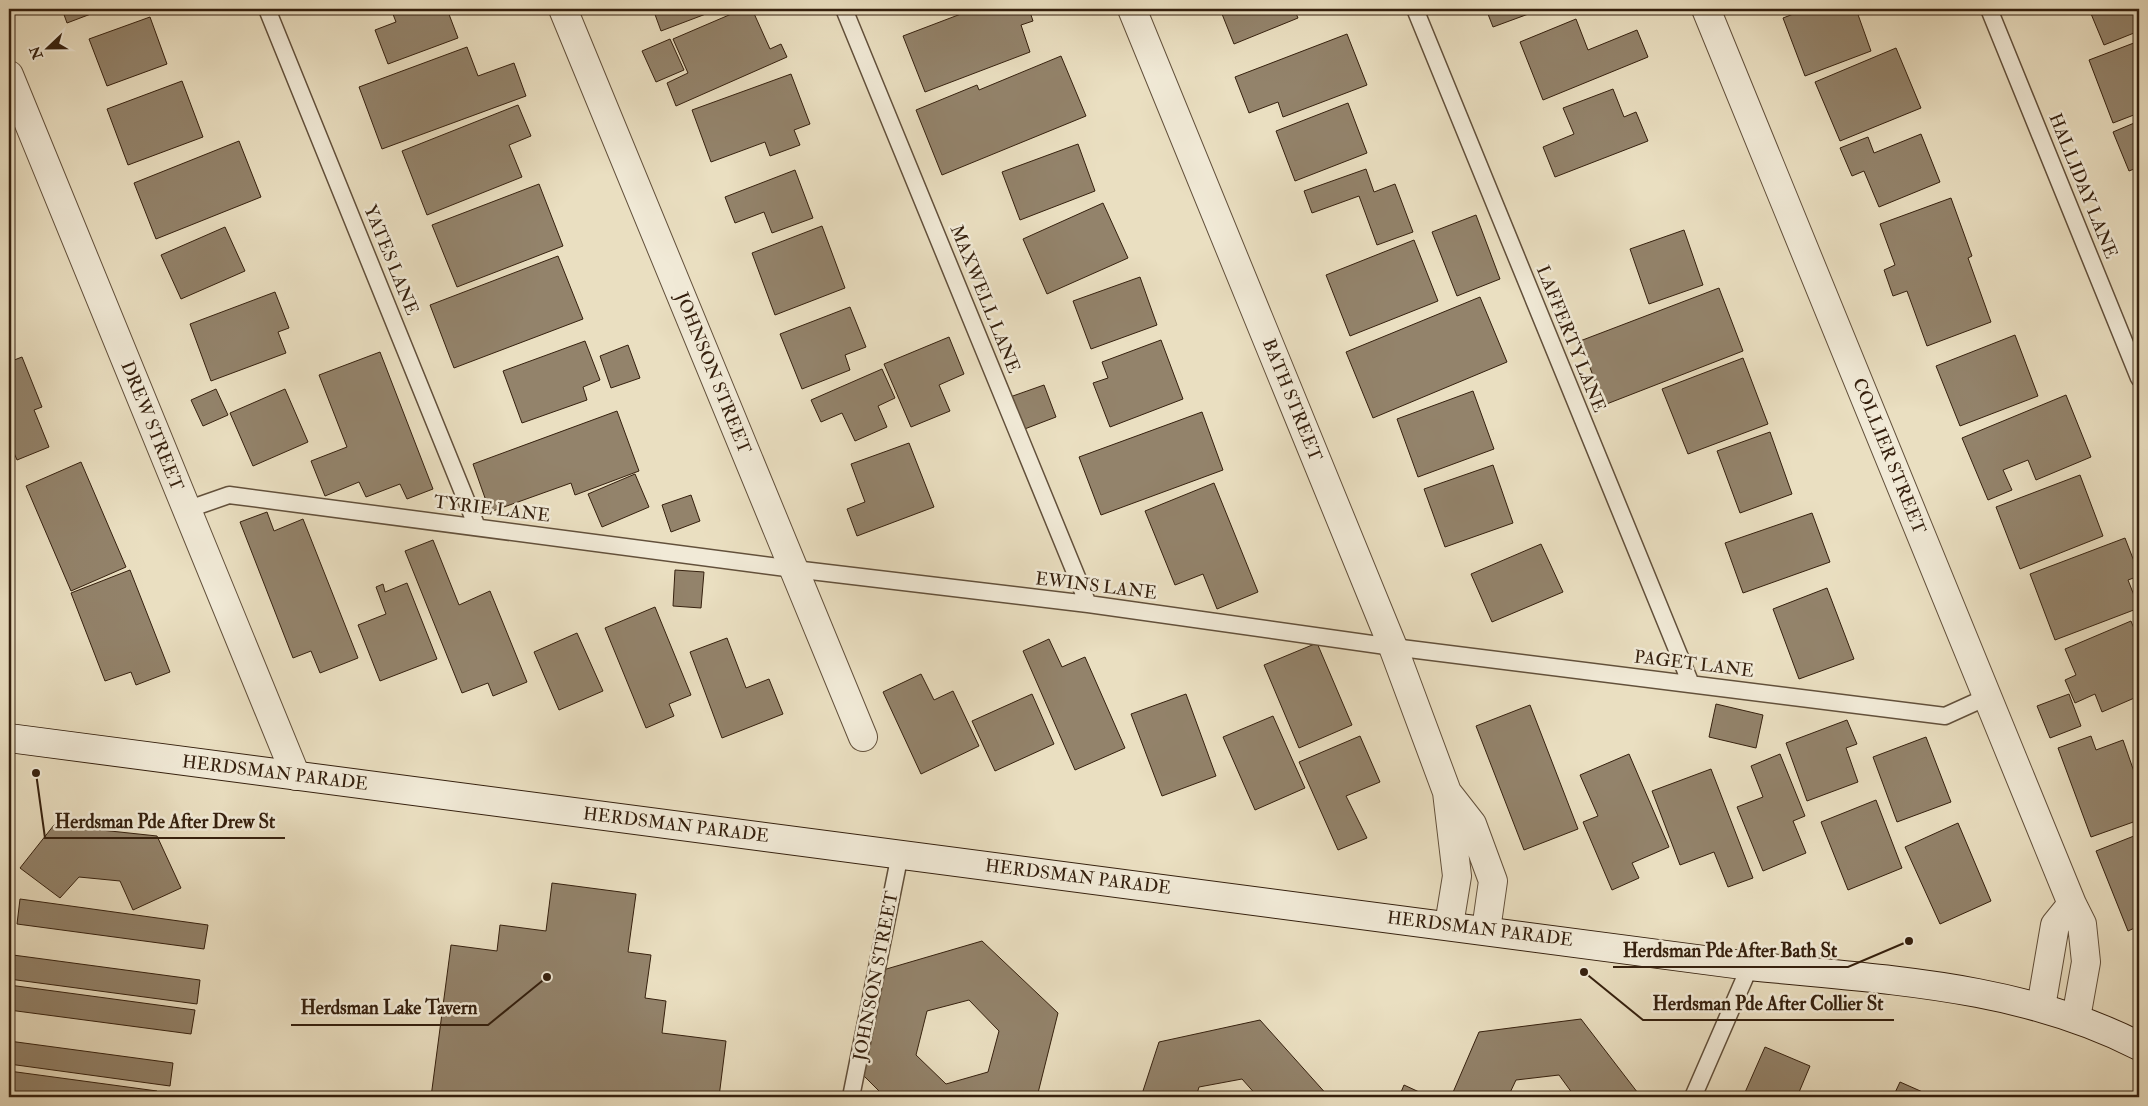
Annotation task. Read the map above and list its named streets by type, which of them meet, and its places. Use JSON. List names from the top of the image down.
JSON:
{
  "streets": {
    "street": [
      "JOHNSON STREET",
      "BATH STREET",
      "DREW STREET",
      "COLLIER STREET",
      "HERDSMAN PARADE"
    ],
    "lane": [
      "HALLIDAY LANE",
      "YATES LANE",
      "MAXWELL LANE",
      "LAFFERTY LANE",
      "TYRIE LANE",
      "EWINS LANE",
      "PAGET LANE"
    ]
  },
  "crossings": [
    ["YATES LANE", "TYRIE LANE"],
    ["MAXWELL LANE", "EWINS LANE"],
    ["LAFFERTY LANE", "PAGET LANE"],
    ["JOHNSON STREET", "TYRIE LANE"],
    ["JOHNSON STREET", "EWINS LANE"],
    ["JOHNSON STREET", "HERDSMAN PARADE"],
    ["BATH STREET", "EWINS LANE"],
    ["BATH STREET", "PAGET LANE"],
    ["BATH STREET", "HERDSMAN PARADE"],
    ["DREW STREET", "TYRIE LANE"],
    ["DREW STREET", "HERDSMAN PARADE"],
    ["COLLIER STREET", "PAGET LANE"],
    ["COLLIER STREET", "HERDSMAN PARADE"],
    ["TYRIE LANE", "EWINS LANE"],
    ["EWINS LANE", "PAGET LANE"]
  ],
  "places": [
    "Herdsman Pde After Drew St",
    "Herdsman Pde After Bath St",
    "Herdsman Pde After Collier St",
    "Herdsman Lake Tavern"
  ],
  "north": "left"
}
